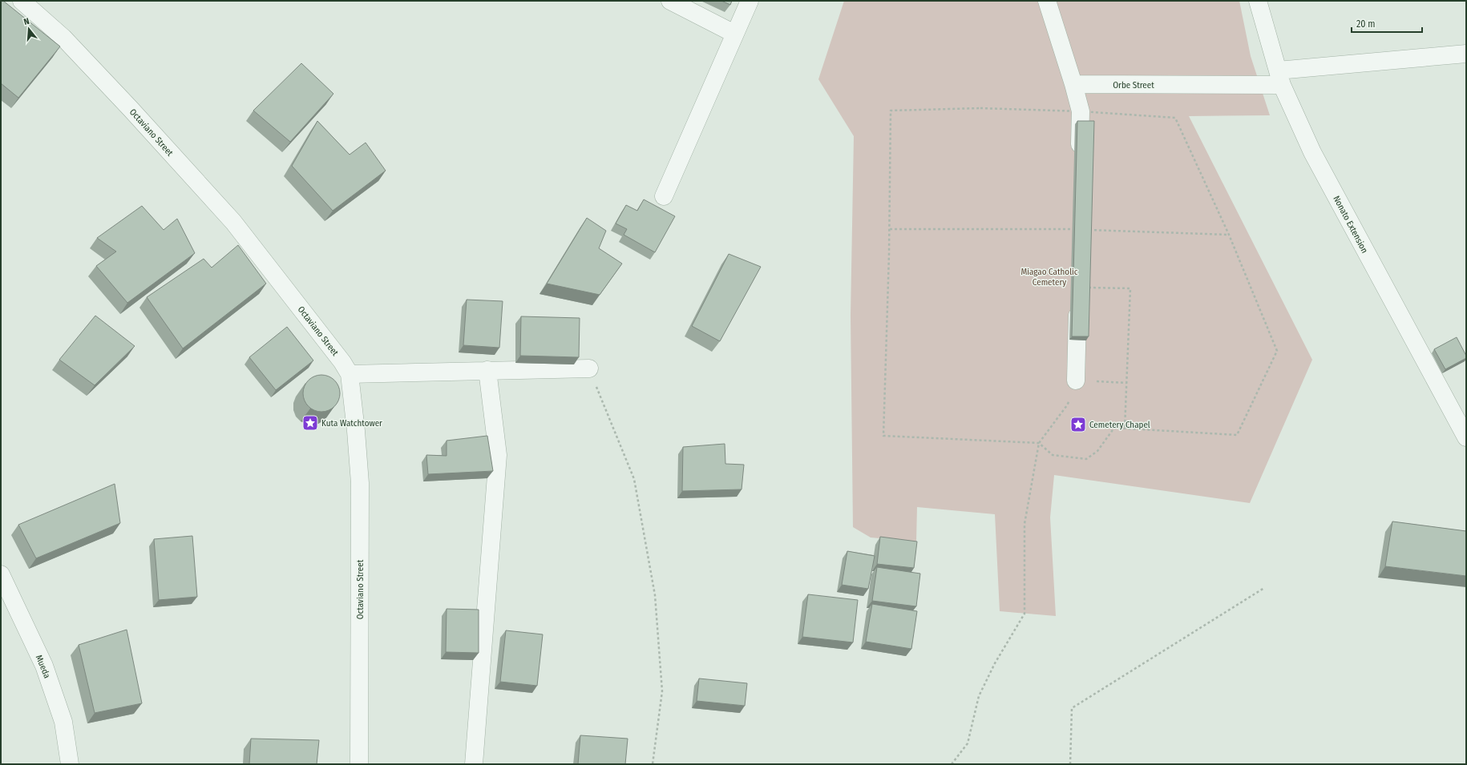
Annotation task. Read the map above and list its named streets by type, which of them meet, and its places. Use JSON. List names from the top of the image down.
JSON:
{
  "streets": {
    "street": [
      "Orbe Street",
      "Octaviano Street",
      "Nonato Extension",
      "Mueda"
    ]
  },
  "crossings": [
    ["Orbe Street", "Nonato Extension"]
  ],
  "parks": ["Miagao Catholic Cemetery"],
  "places": {
    "place": ["Kuta Watchtower", "Cemetery Chapel"]
  },
  "scale_bar": "20 m",
  "north": "top"
}
